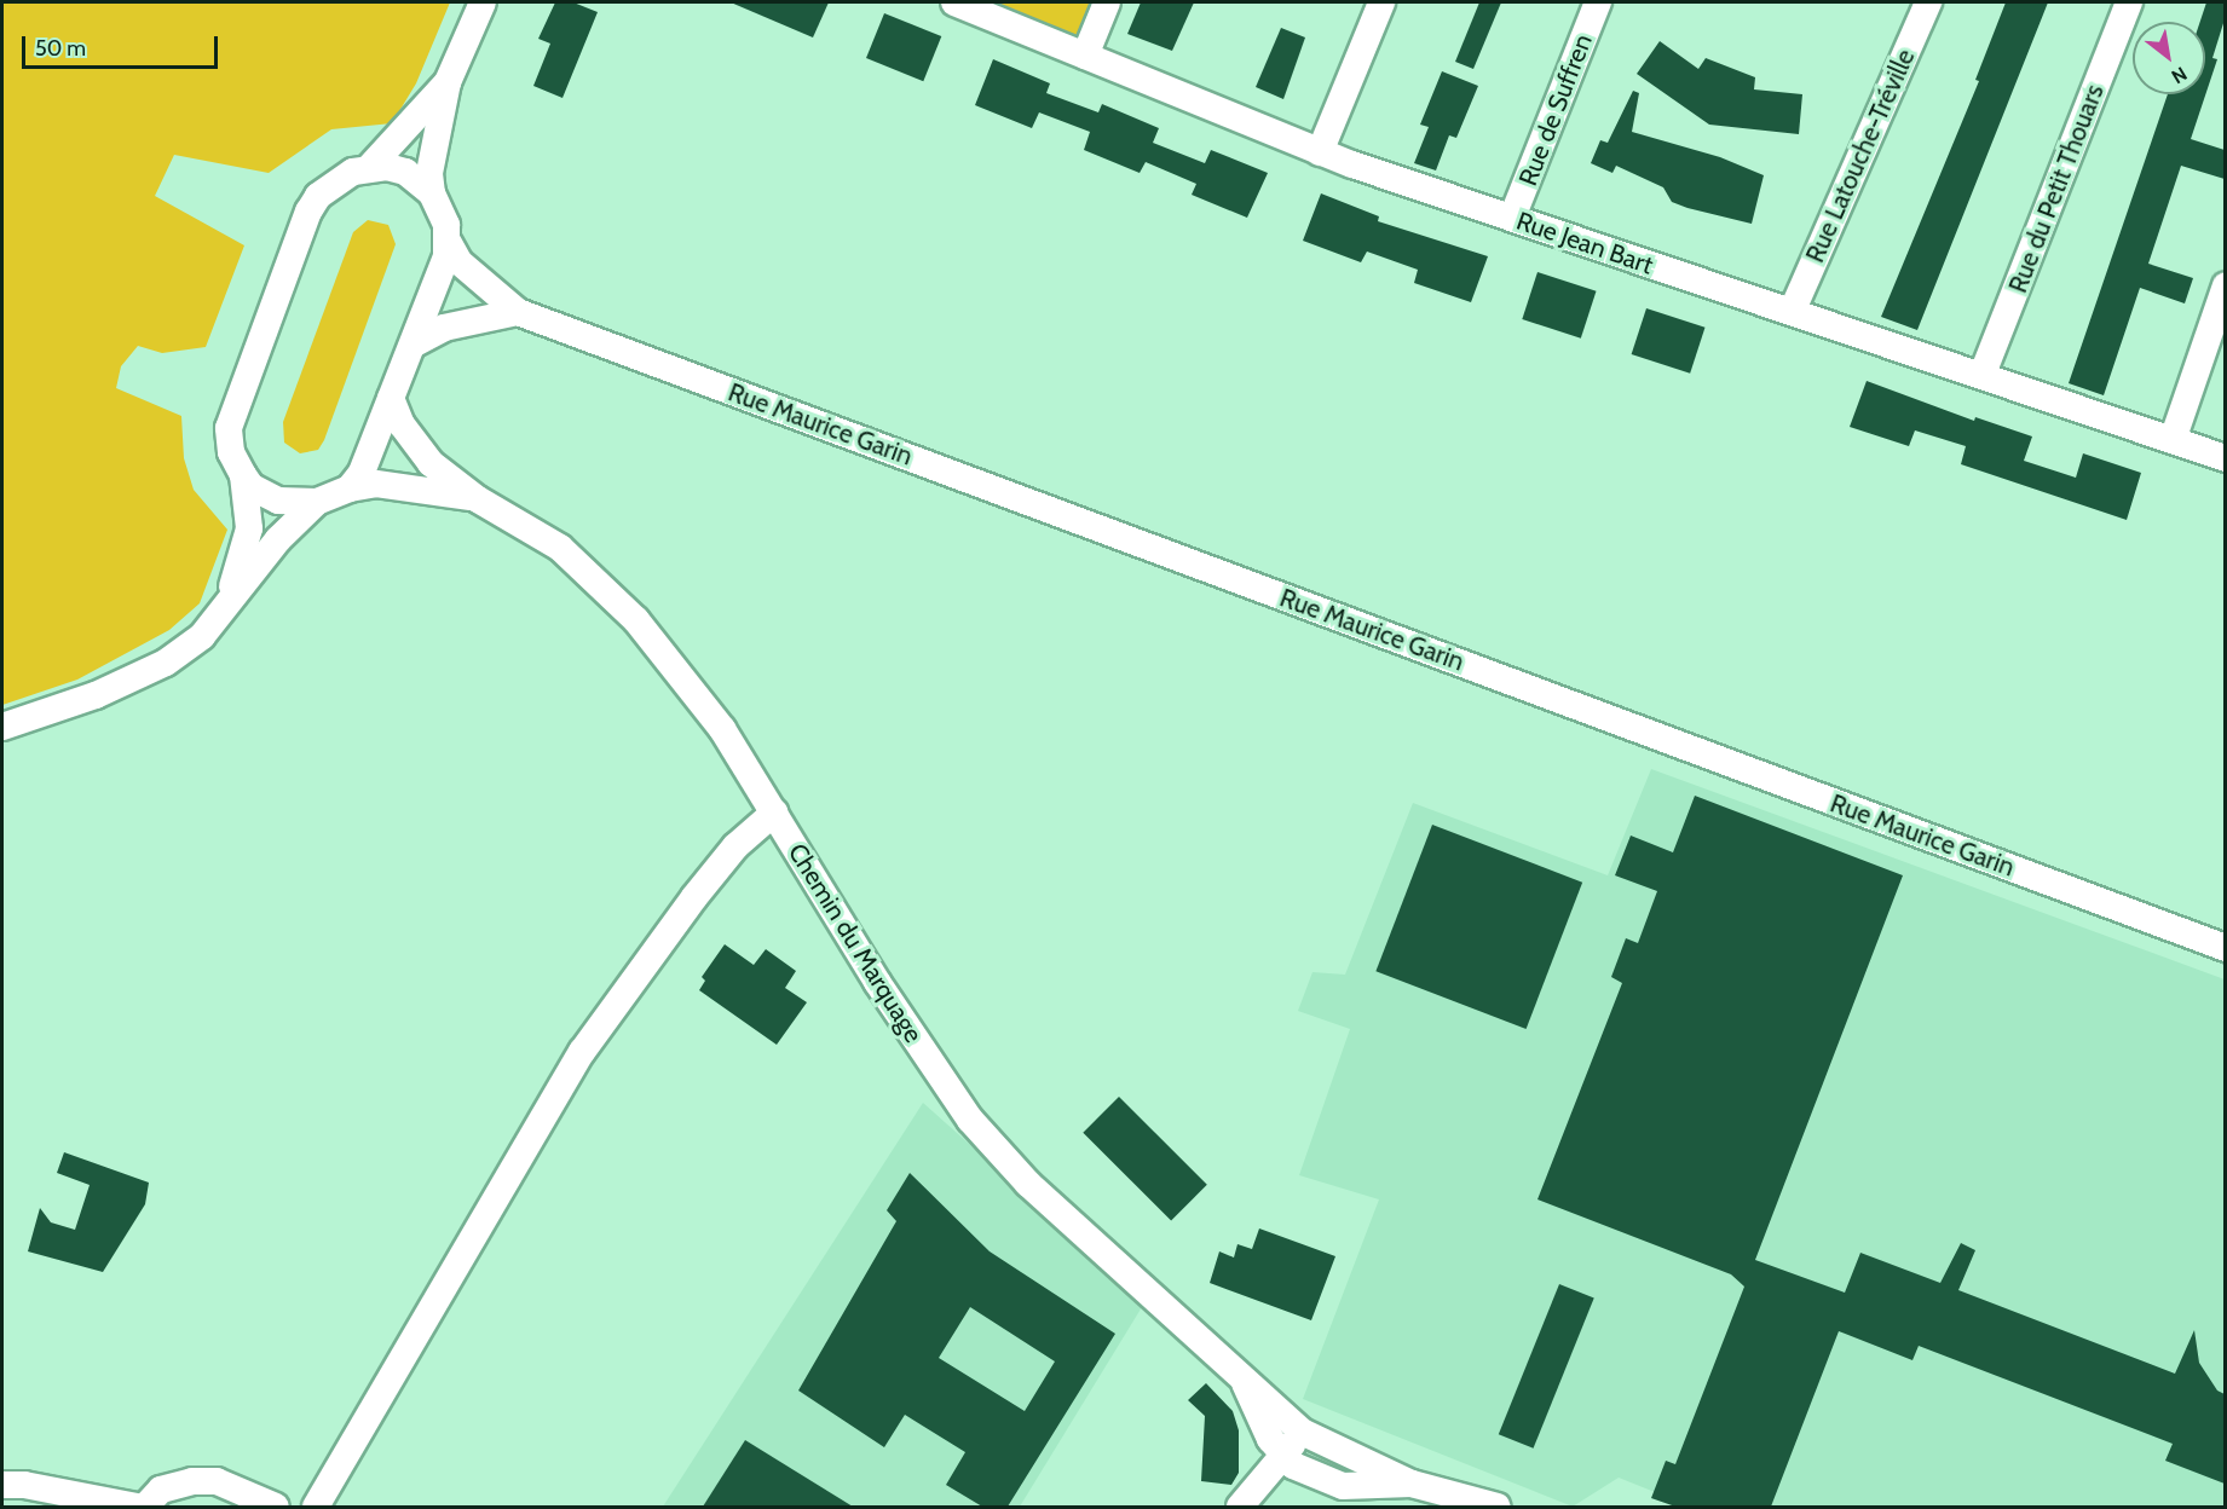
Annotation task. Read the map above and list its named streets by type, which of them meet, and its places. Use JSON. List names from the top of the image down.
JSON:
{
  "streets": {
    "street": [
      "Rue de Suffren",
      "Rue Latouche-Tréville",
      "Rue du Petit Thouars",
      "Rue Jean Bart",
      "Rue Maurice Garin",
      "Chemin du Marquage"
    ]
  },
  "crossings": [
    ["Rue de Suffren", "Rue Jean Bart"],
    ["Rue Latouche-Tréville", "Rue Jean Bart"],
    ["Rue du Petit Thouars", "Rue Jean Bart"]
  ],
  "scale_bar": "50 m",
  "north": "bottom right"
}
